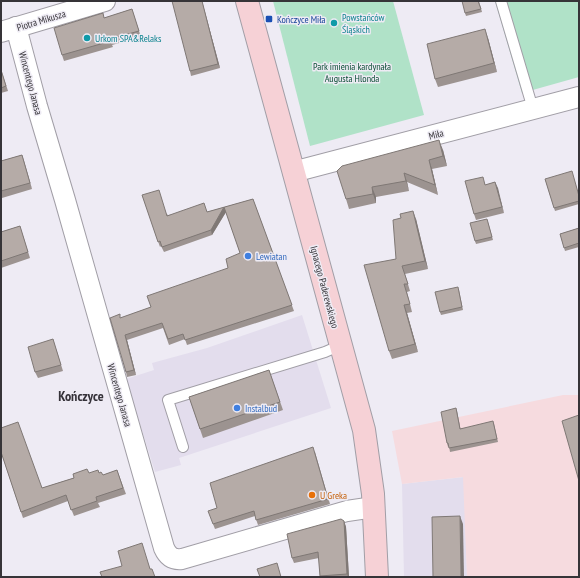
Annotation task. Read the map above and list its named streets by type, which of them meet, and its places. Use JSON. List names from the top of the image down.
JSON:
{
  "streets": {
    "main road": ["Ignacego Paderewskiego"],
    "street": ["Piotra Mikusza", "Wincentego Janasa", "Miła"]
  },
  "crossings": [
    ["Piotra Mikusza", "Wincentego Janasa"],
    ["Wincentego Janasa", "Ignacego Paderewskiego"],
    ["Miła", "Ignacego Paderewskiego"]
  ],
  "districts": ["Kończyce"],
  "parks": ["Park imienia kardynała Augusta Hlonda"],
  "places": {
    "transit": ["Kończyce Miła"],
    "other": [
      "Powstańców Śląskich",
      "Urkom SPA&Relaks",
      "Lewiatan",
      "Instalbud",
      "U Greka"
    ]
  }
}
